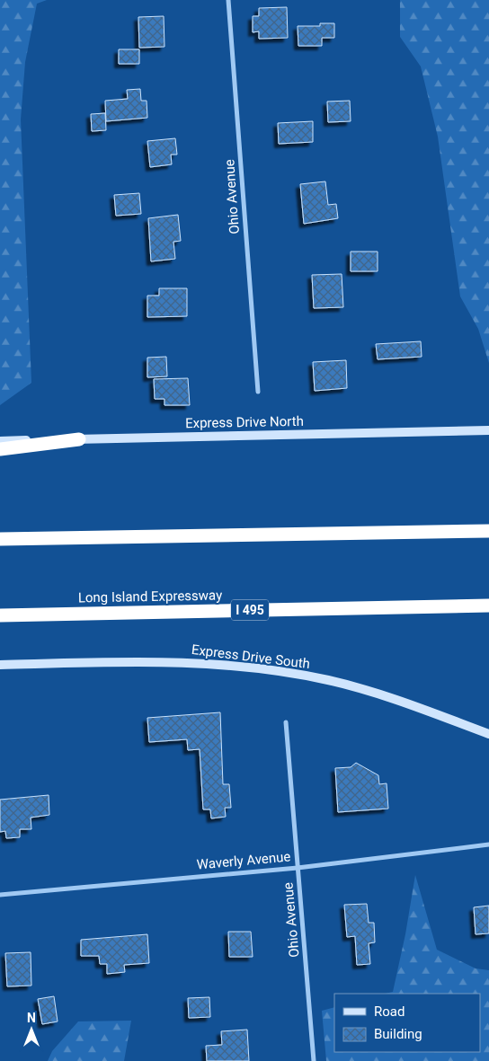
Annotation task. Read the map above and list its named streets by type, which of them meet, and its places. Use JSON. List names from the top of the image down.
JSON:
{
  "streets": {
    "highway": ["Long Island Expressway", "I 495"],
    "main road": ["Express Drive North", "Express Drive South"],
    "street": ["Ohio Avenue", "Waverly Avenue"]
  },
  "crossings": [
    ["Ohio Avenue", "Waverly Avenue"]
  ],
  "legend": ["Road", "Building"],
  "north": "top"
}
